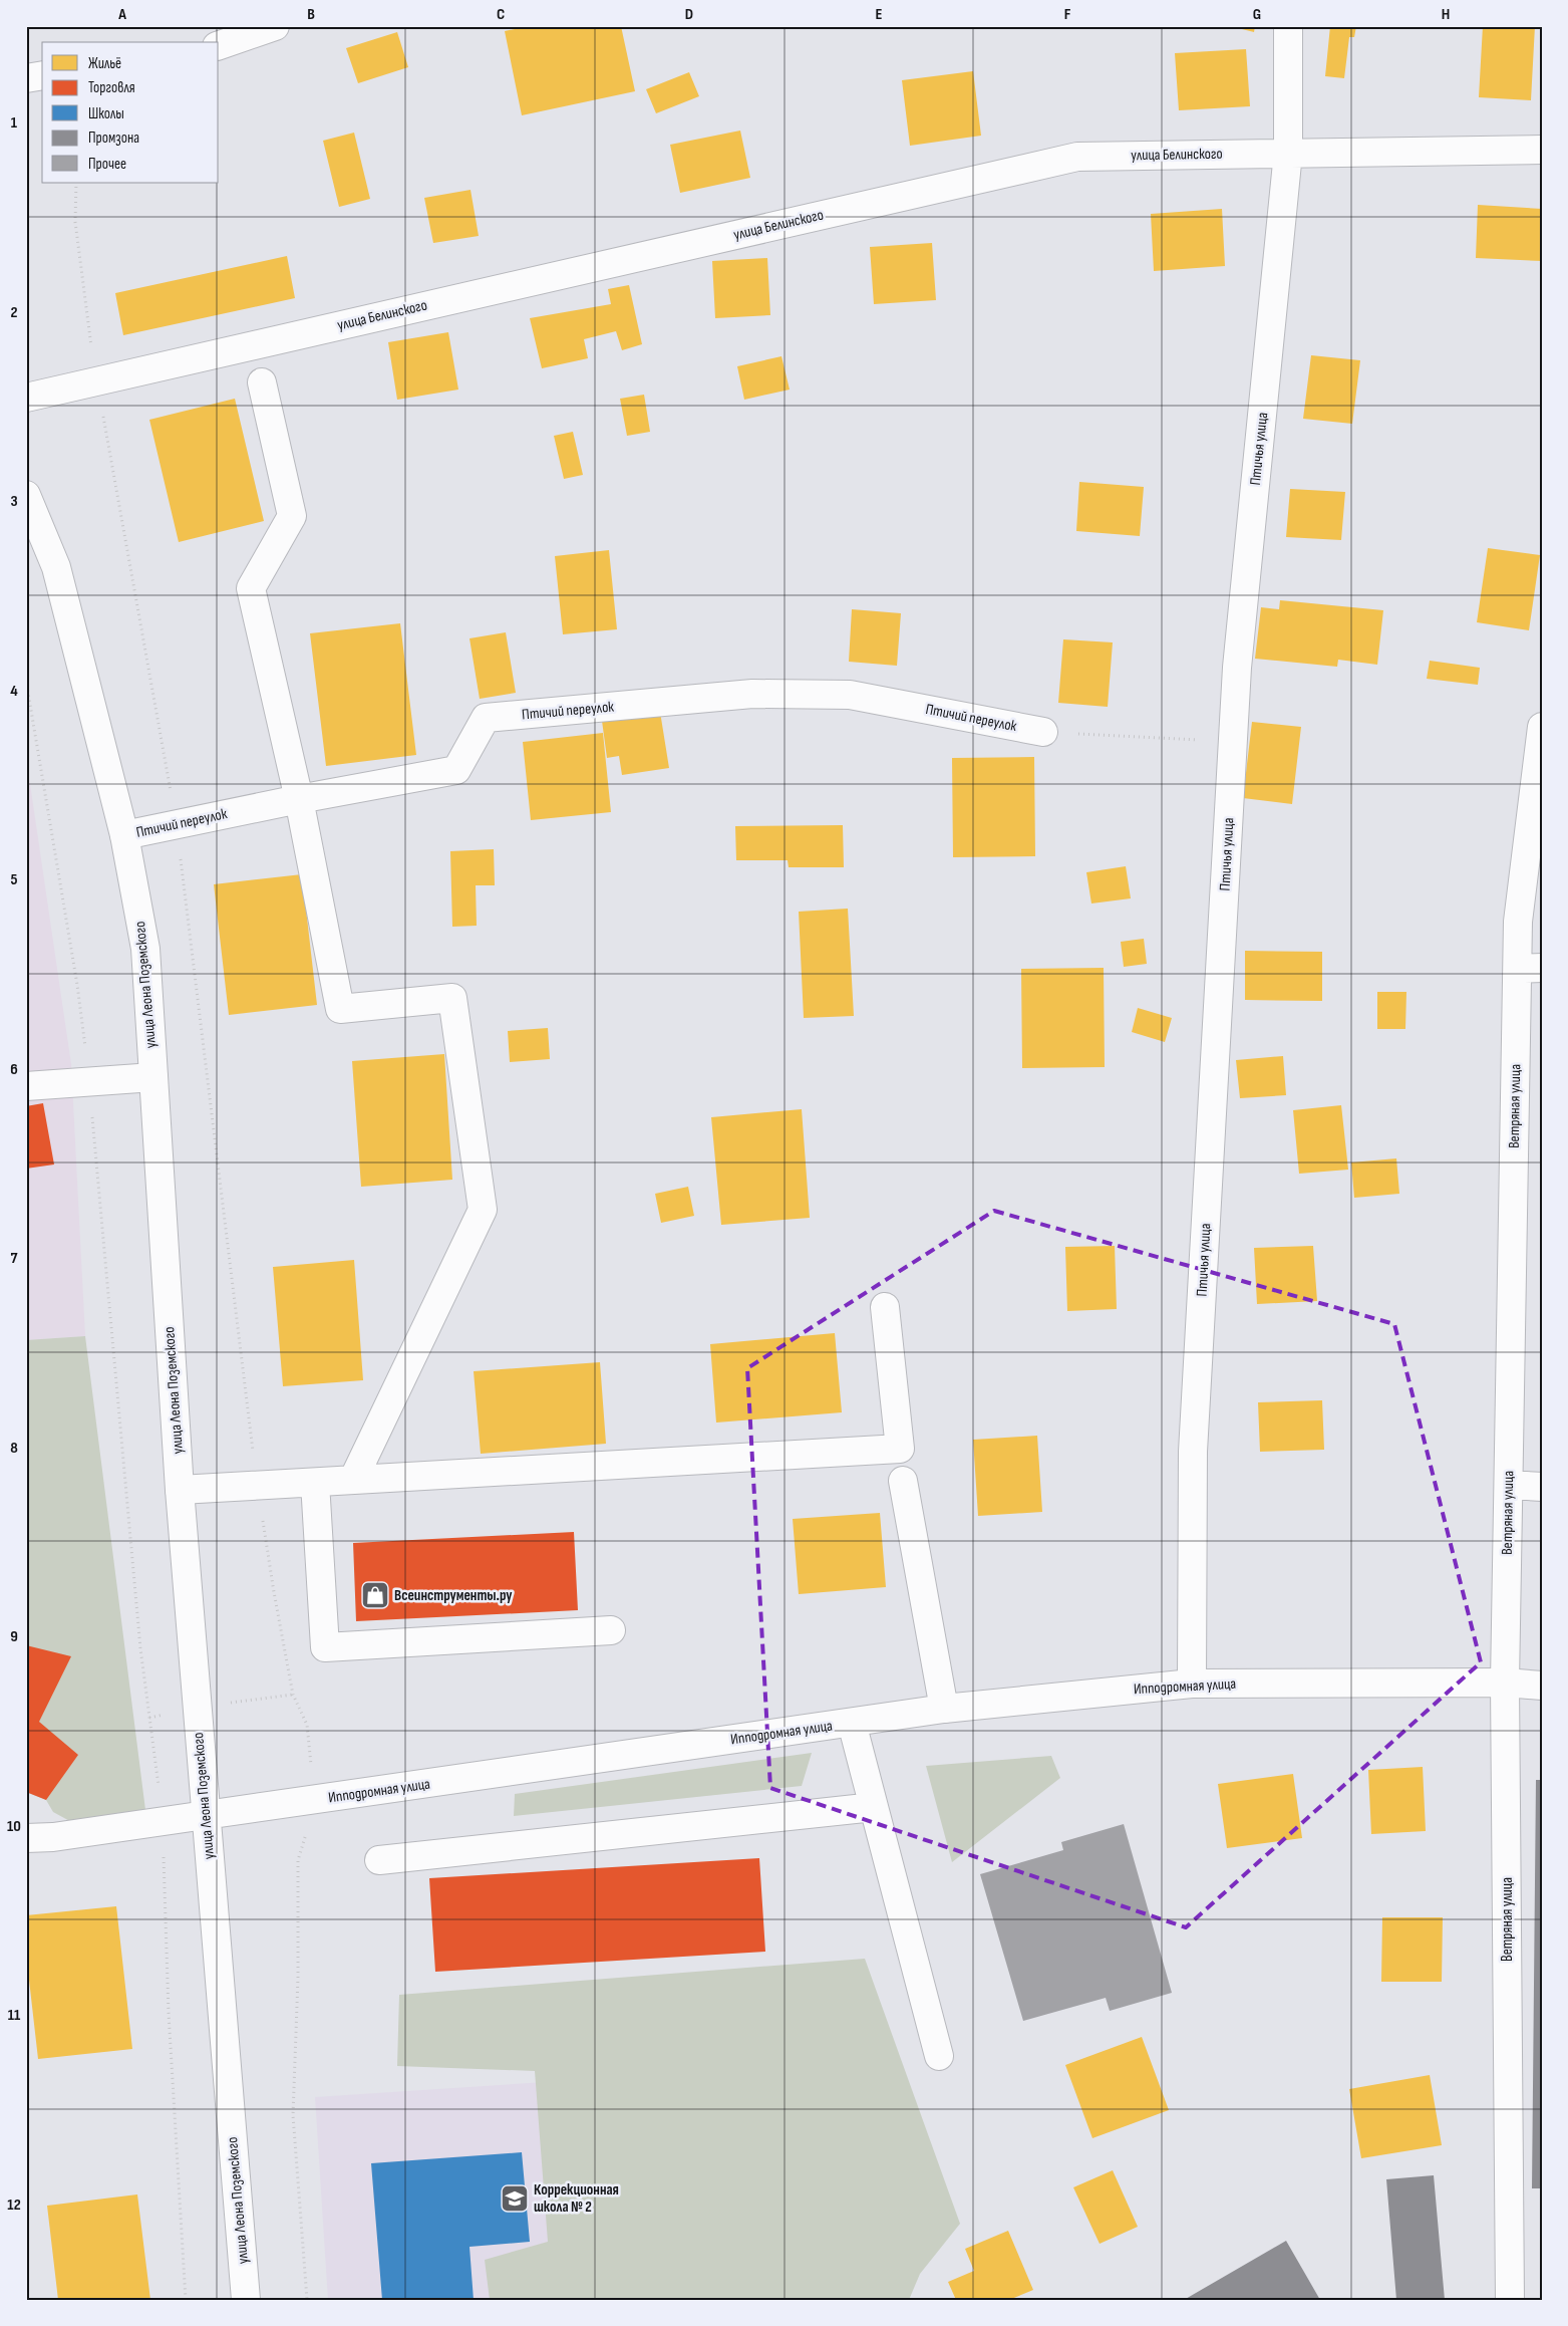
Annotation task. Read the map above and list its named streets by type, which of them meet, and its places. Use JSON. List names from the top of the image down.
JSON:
{
  "streets": {
    "street": [
      "улица Белинского",
      "Птичья улица",
      "Птичий переулок",
      "улица Леона Поземского",
      "Ветряная улица",
      "Ипподромная улица"
    ]
  },
  "crossings": [
    ["улица Белинского", "Птичья улица"],
    ["Птичья улица", "Ипподромная улица"],
    ["Птичий переулок", "улица Леона Поземского"],
    ["улица Леона Поземского", "Ипподромная улица"],
    ["Ветряная улица", "Ипподромная улица"]
  ],
  "places": {
    "shop": ["Всеинструменты.ру"],
    "school or university": ["Коррекционная школа № 2"]
  },
  "legend": [
    "Жильё",
    "Торговля",
    "Школы",
    "Промзона",
    "Прочее"
  ],
  "grid": {
    "columns": [
      "A",
      "B",
      "C",
      "D",
      "E",
      "F",
      "G",
      "H"
    ],
    "rows": [
      "1",
      "2",
      "3",
      "4",
      "5",
      "6",
      "7",
      "8",
      "9",
      "10",
      "11",
      "12"
    ]
  }
}
